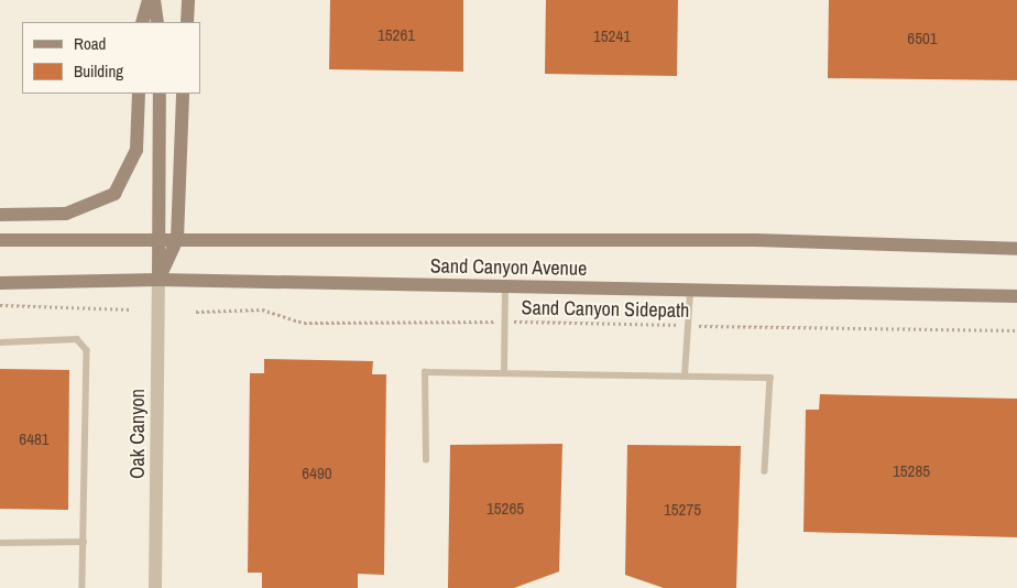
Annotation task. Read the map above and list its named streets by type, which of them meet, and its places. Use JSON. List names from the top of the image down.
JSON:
{
  "streets": {
    "main road": ["Sand Canyon Avenue"],
    "street": ["Oak Canyon"],
    "path": ["Sand Canyon Sidepath"]
  },
  "crossings": [
    ["Sand Canyon Avenue", "Oak Canyon"]
  ],
  "house_numbers": [
    "15261",
    "15241",
    "6501",
    "6481",
    "15285",
    "6490",
    "15265",
    "15275"
  ],
  "legend": ["Road", "Building"]
}
